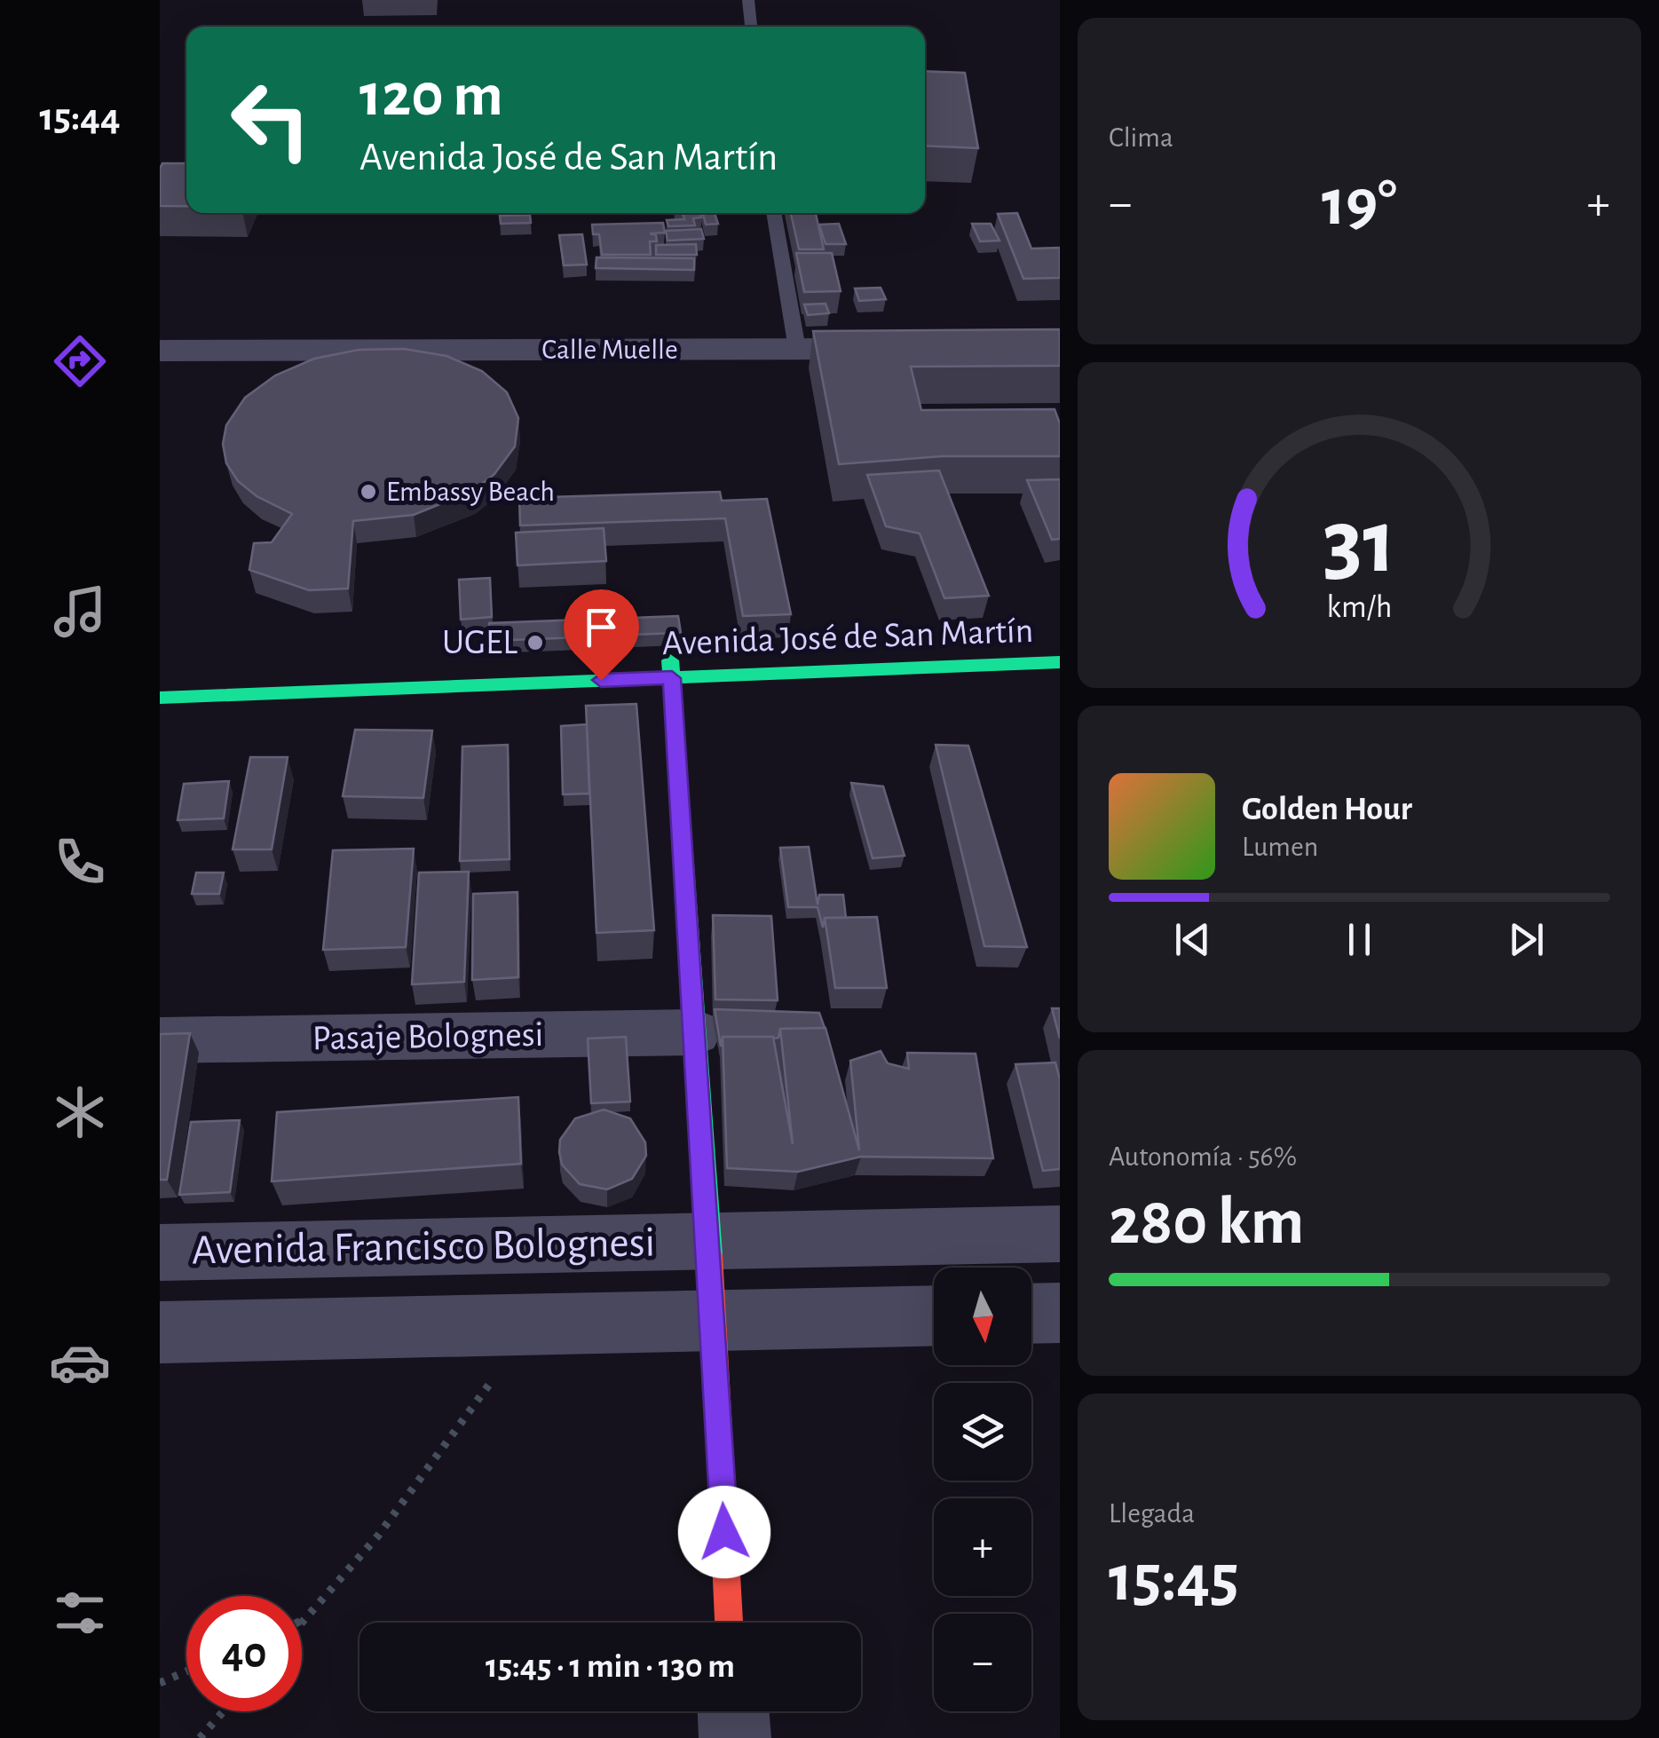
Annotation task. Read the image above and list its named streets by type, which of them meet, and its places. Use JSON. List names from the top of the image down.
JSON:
{
  "streets": {
    "main road": ["Avenida José de San Martín"],
    "street": ["Calle Muelle", "Pasaje Bolognesi", "Avenida Francisco Bolognesi"]
  },
  "places": ["Embassy Beach", "UGEL"],
  "north": "bottom",
  "page": {
    "tabs": "15:44",
    "tile": [
      "Clima",
      ["Autonomía · 56%", "280 km"],
      ["Llegada", "15:45"]
    ],
    "turn": ["120 m", "Avenida José de San Martín"],
    "heat": ["−", "19°", "+"],
    "song": ["Golden Hour", "Lumen"],
    "map_buttons": ["+", "−"],
    "limit": "40",
    "trip": "15:45 · 1 min · 130 m",
    "gauge": ["31", "km/h"]
  }
}
